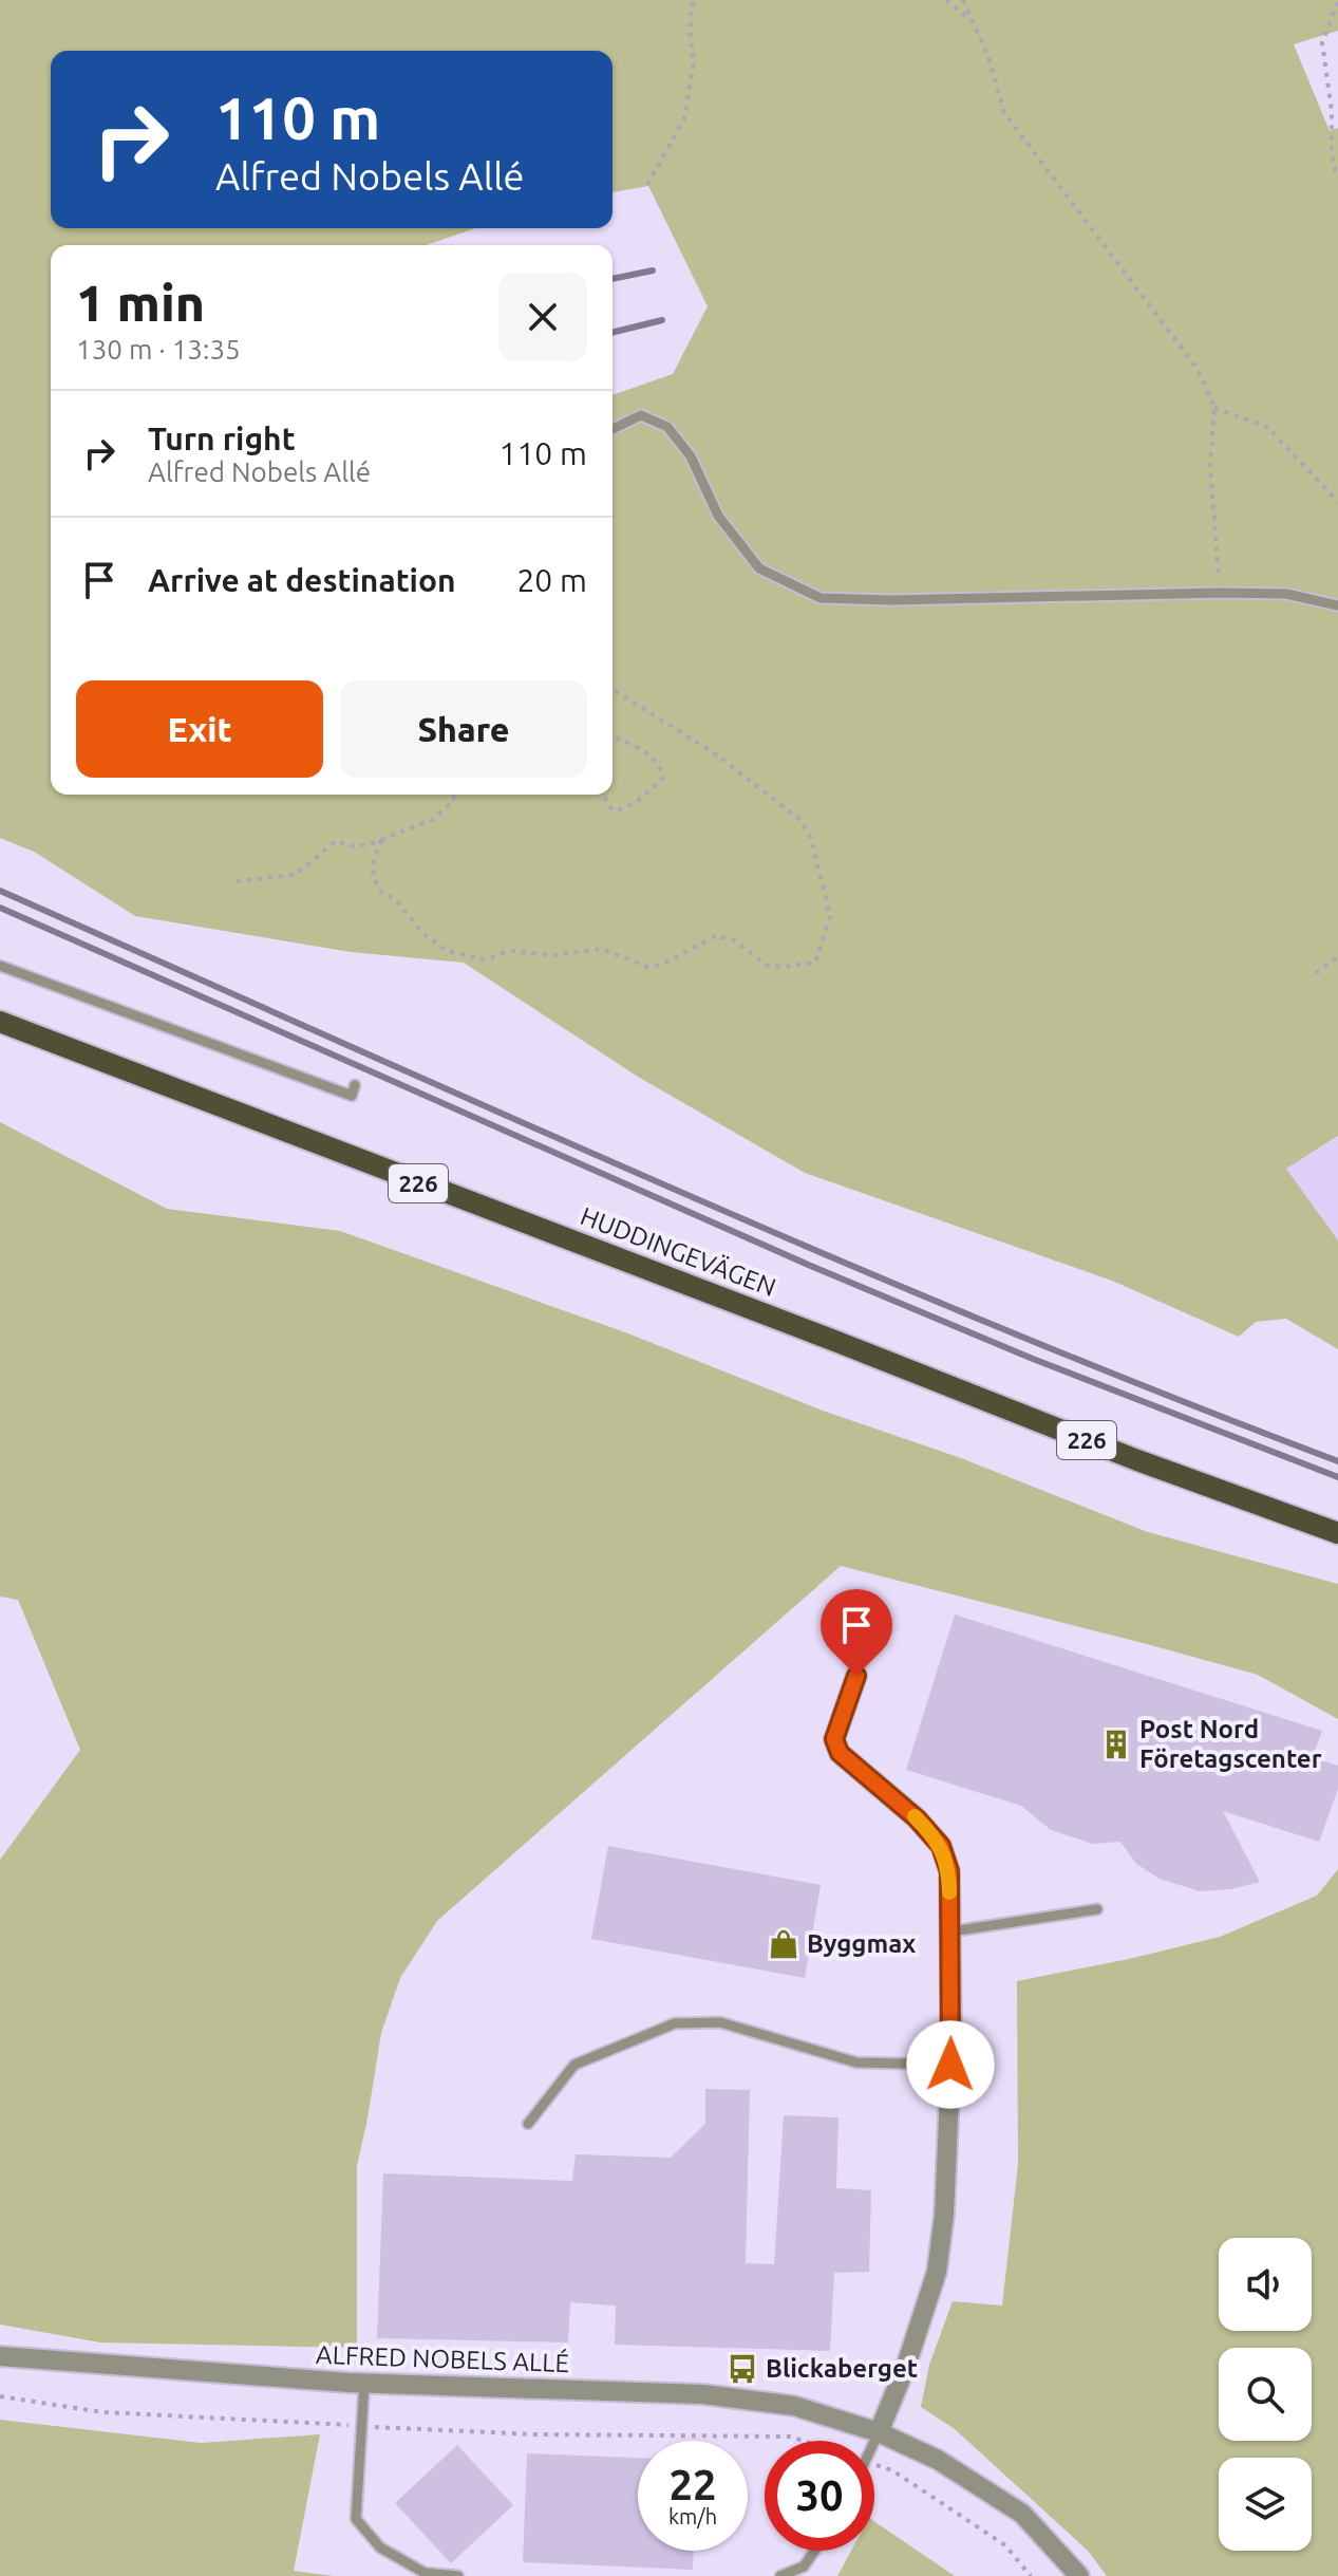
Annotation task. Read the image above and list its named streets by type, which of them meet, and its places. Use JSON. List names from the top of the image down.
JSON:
{
  "streets": {
    "main road": ["226", "HUDDINGEVÄGEN"],
    "street": ["ALFRED NOBELS ALLÉ"]
  },
  "places": {
    "building": ["Post Nord Företagscenter"],
    "shop": ["Byggmax"],
    "bus stop": ["Blickaberget"]
  },
  "page": {
    "turn": ["110 m", "Alfred Nobels Allé"],
    "heading": ["1 min", "130 m · 13:35"],
    "list": [
      {
        "name": "Turn right",
        "note": "Alfred Nobels Allé",
        "value": "110 m"
      },
      {
        "name": "Arrive at destination",
        "value": "20 m"
      }
    ],
    "buttons": ["Exit", "Share"],
    "speed": "22 km/h",
    "limit": "30"
  }
}
